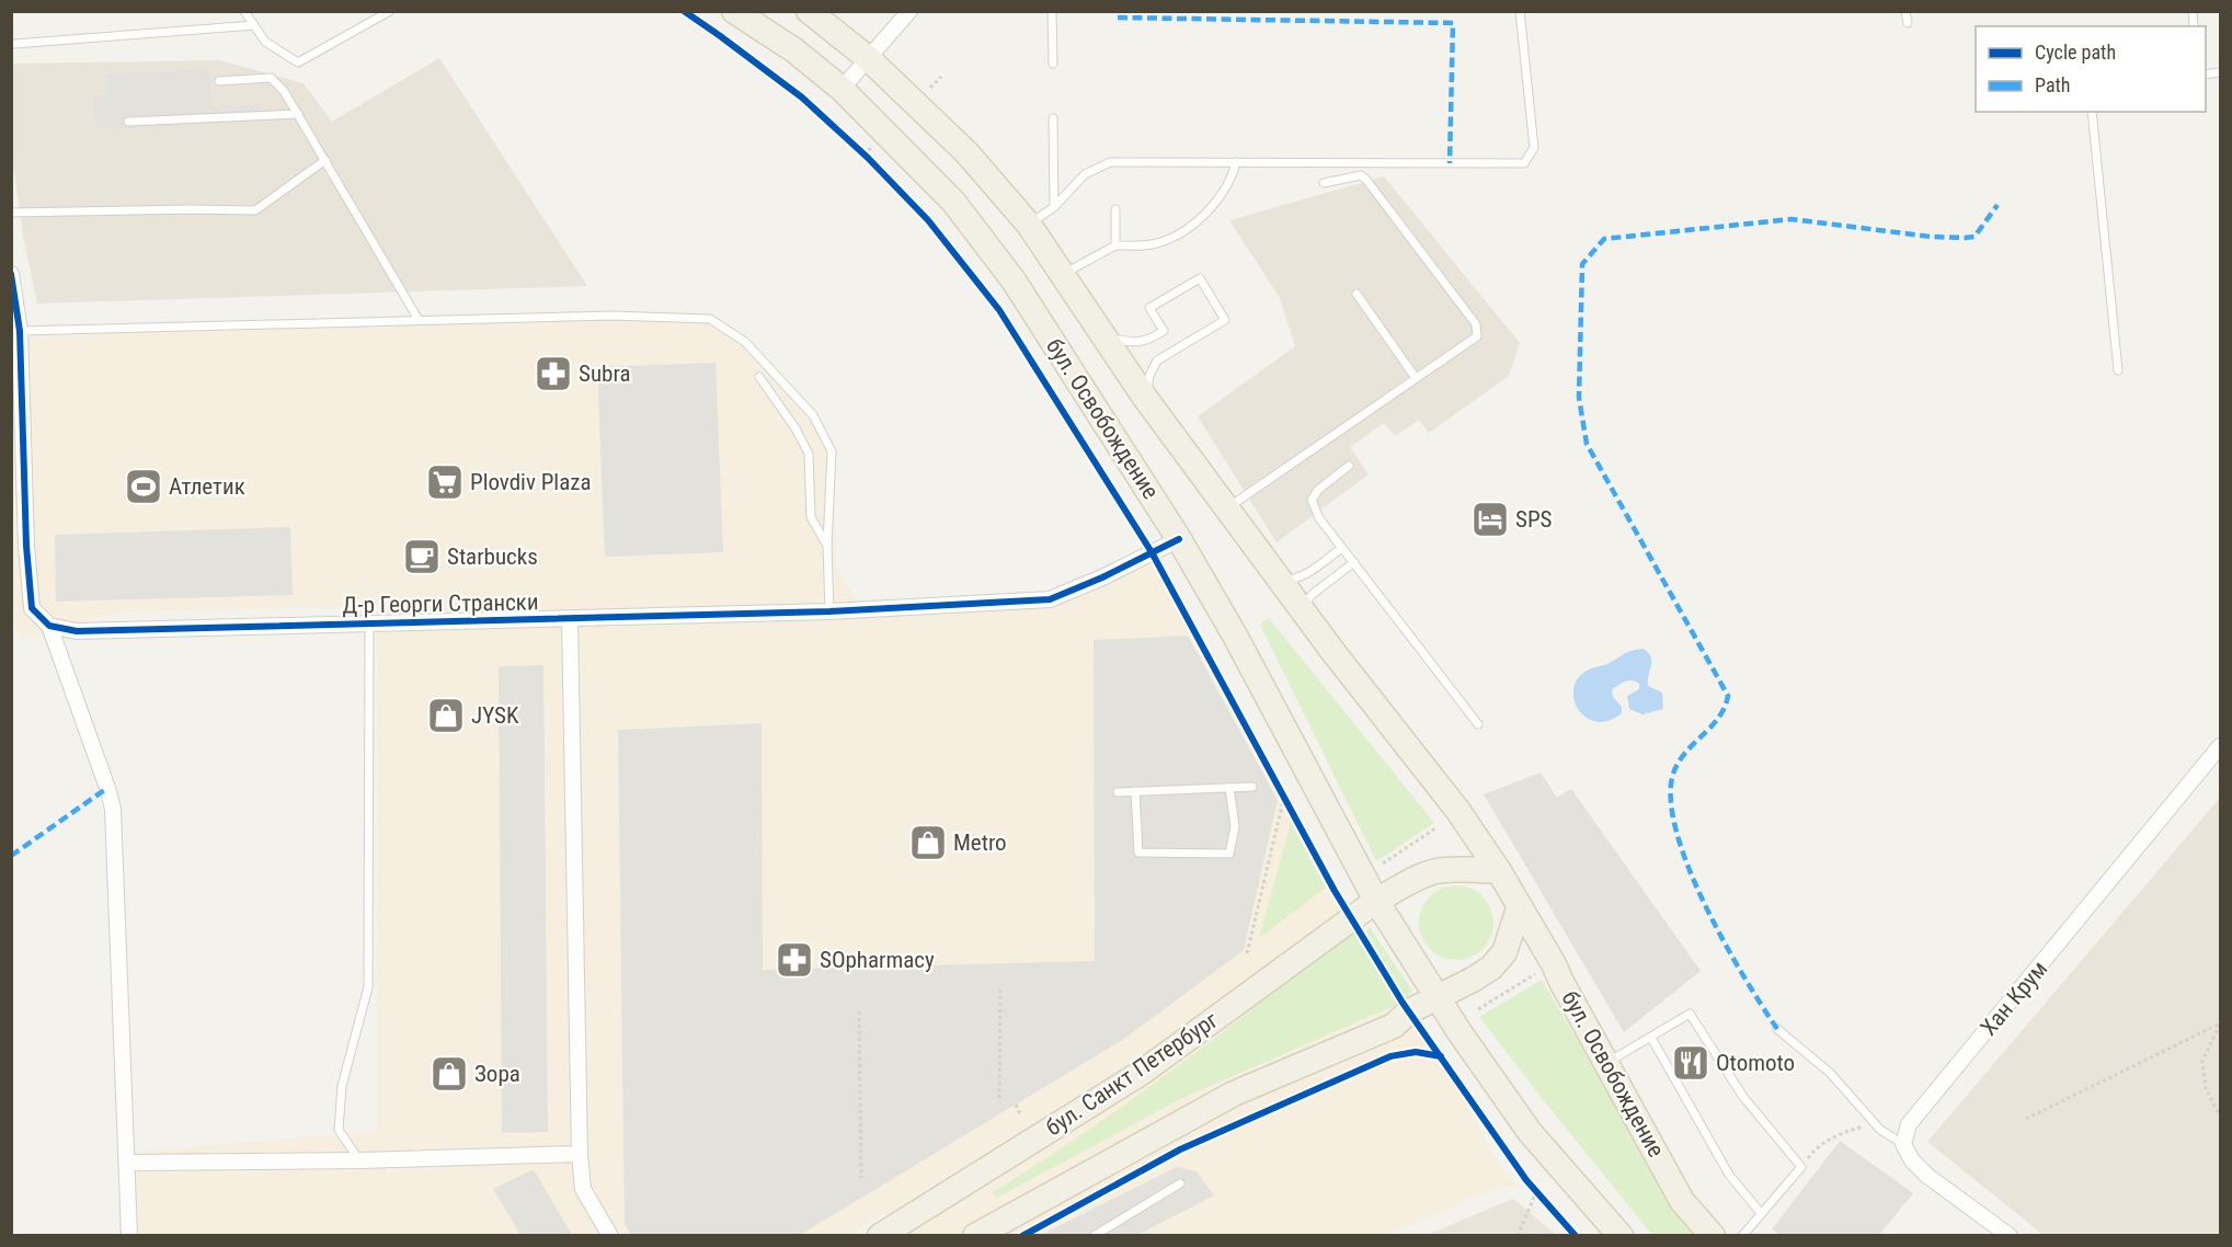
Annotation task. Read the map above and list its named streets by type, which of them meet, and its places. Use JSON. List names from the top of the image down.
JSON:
{
  "streets": {
    "main road": ["бул. Освобождение", "бул. Санкт Петербург"],
    "street": ["Д-р Георги Странски", "Хан Крум"]
  },
  "crossings": [
    ["бул. Освобождение", "Д-р Георги Странски"],
    ["бул. Освобождение", "бул. Санкт Петербург"]
  ],
  "places": {
    "pharmacy": ["Subra", "SOpharmacy"],
    "supermarket": ["Plovdiv Plaza"],
    "sports": ["Атлетик"],
    "hotel": ["SPS"],
    "cafe": ["Starbucks"],
    "shop": ["JYSK", "Metro", "Зора"],
    "restaurant": ["Otomoto"]
  },
  "legend": ["Cycle path", "Path"]
}
